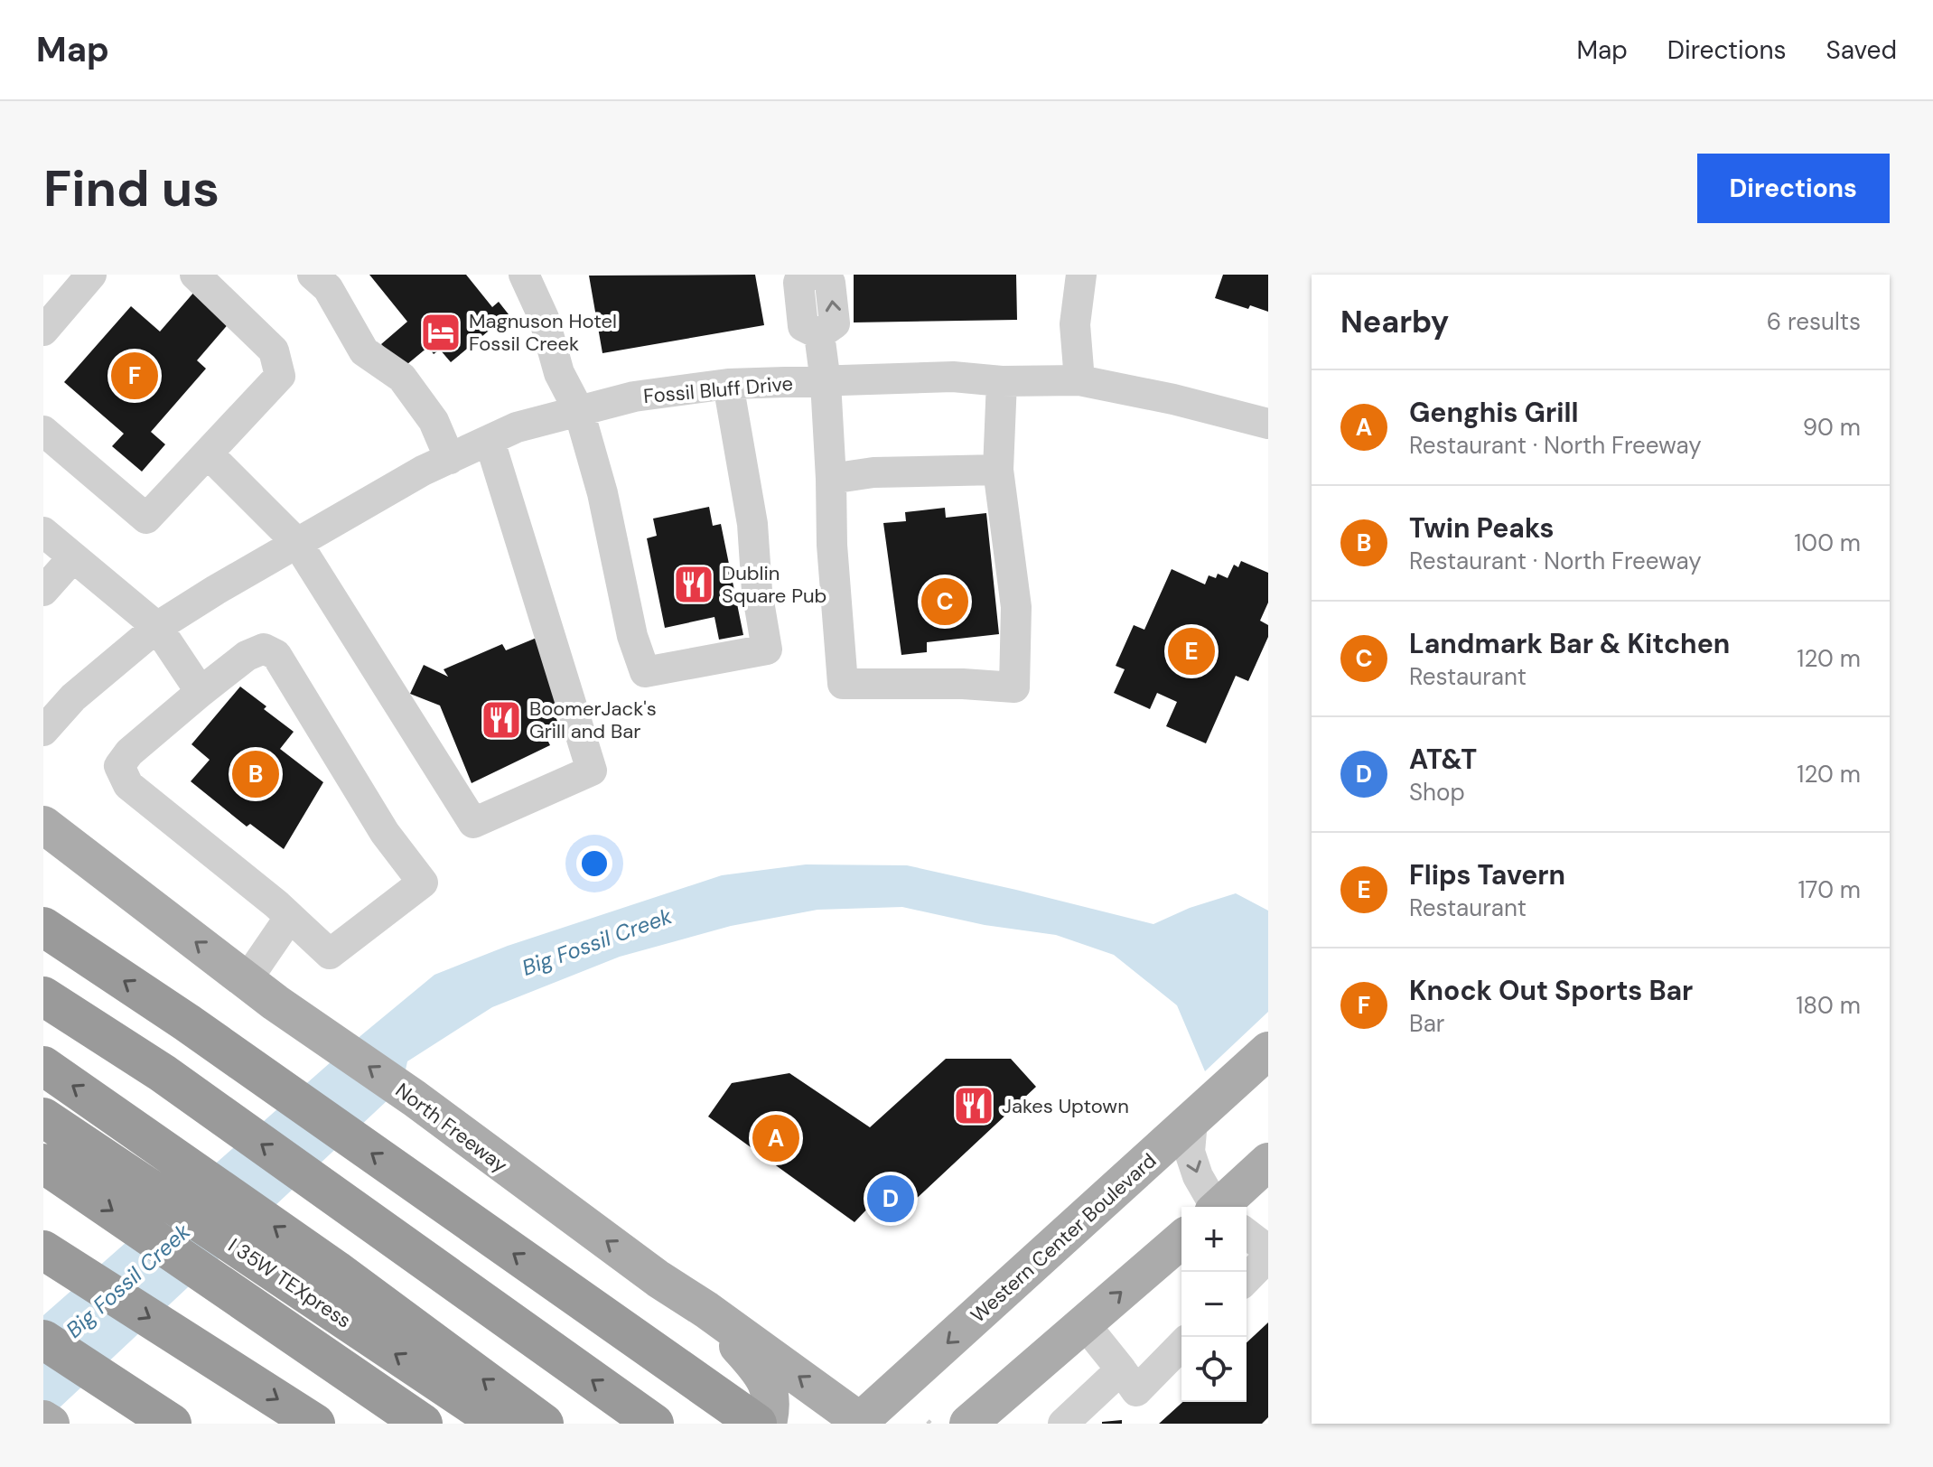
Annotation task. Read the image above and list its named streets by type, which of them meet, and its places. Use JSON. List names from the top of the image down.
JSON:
{
  "streets": {
    "highway": ["I 35W TEXpress"],
    "main road": ["North Freeway", "Western Center Boulevard"],
    "street": ["Fossil Bluff Drive"]
  },
  "crossings": [
    ["North Freeway", "Western Center Boulevard"]
  ],
  "one_way": ["North Freeway"],
  "water": ["Big Fossil Creek"],
  "places": {
    "hotel": ["Magnuson Hotel Fossil Creek"],
    "restaurant": ["Dublin Square Pub", "BoomerJack's Grill and Bar", "Jakes Uptown"]
  },
  "page": {
    "header": "Map",
    "nav": ["Map", "Directions", "Saved"],
    "buttons": "Directions",
    "title": "Find us",
    "heading": ["Nearby", "6 results"],
    "pins": [
      "F",
      "C",
      "E",
      "B",
      "A",
      "D"
    ],
    "list": [
      {
        "mark": "A",
        "name": "Genghis Grill",
        "note": "Restaurant · North Freeway",
        "value": "90 m"
      },
      {
        "mark": "B",
        "name": "Twin Peaks",
        "note": "Restaurant · North Freeway",
        "value": "100 m"
      },
      {
        "mark": "C",
        "name": "Landmark Bar & Kitchen",
        "note": "Restaurant",
        "value": "120 m"
      },
      {
        "mark": "D",
        "name": "AT&T",
        "note": "Shop",
        "value": "120 m"
      },
      {
        "mark": "E",
        "name": "Flips Tavern",
        "note": "Restaurant",
        "value": "170 m"
      },
      {
        "mark": "F",
        "name": "Knock Out Sports Bar",
        "note": "Bar",
        "value": "180 m"
      }
    ],
    "map_buttons": ["+", "−"]
  }
}
